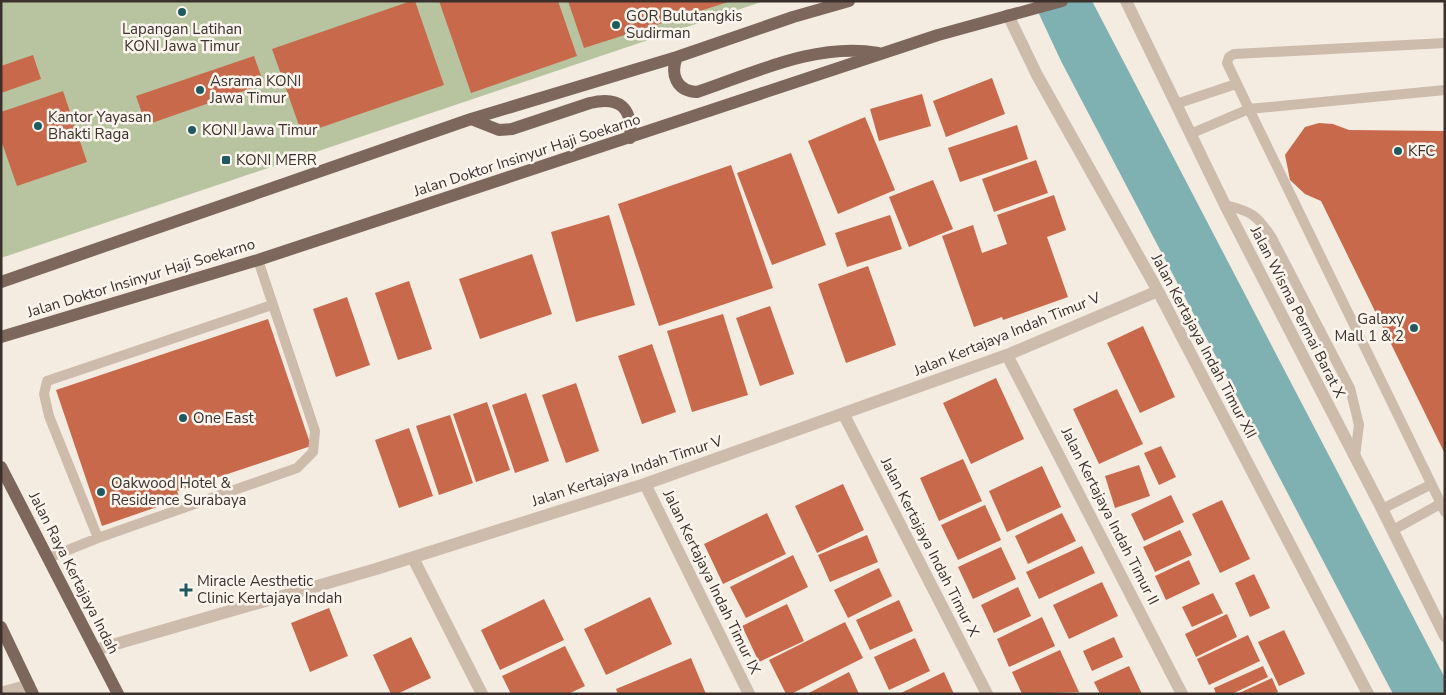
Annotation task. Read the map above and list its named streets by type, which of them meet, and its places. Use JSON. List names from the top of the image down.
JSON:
{
  "streets": {
    "main road": ["Jalan Doktor Insinyur Haji Soekarno", "Jalan Raya Kertajaya Indah"],
    "street": [
      "Jalan Wisma Permai Barat X",
      "Jalan Kertajaya Indah Timur V",
      "Jalan Kertajaya Indah Timur XII",
      "Jalan Kertajaya Indah Timur II",
      "Jalan Kertajaya Indah Timur X",
      "Jalan Kertajaya Indah Timur IX"
    ]
  },
  "crossings": [
    ["Jalan Doktor Insinyur Haji Soekarno", "Jalan Kertajaya Indah Timur XII"],
    ["Jalan Kertajaya Indah Timur V", "Jalan Kertajaya Indah Timur XII"],
    ["Jalan Kertajaya Indah Timur V", "Jalan Kertajaya Indah Timur II"],
    ["Jalan Kertajaya Indah Timur V", "Jalan Kertajaya Indah Timur X"],
    ["Jalan Kertajaya Indah Timur V", "Jalan Raya Kertajaya Indah"],
    ["Jalan Kertajaya Indah Timur V", "Jalan Kertajaya Indah Timur IX"]
  ],
  "places": {
    "other": [
      "Lapangan Latihan KONI Jawa Timur",
      "GOR Bulutangkis Sudirman",
      "Asrama KONI Jawa Timur",
      "Kantor Yayasan Bhakti Raga",
      "KONI Jawa Timur",
      "KFC",
      "Galaxy Mall 1 & 2",
      "One East",
      "Oakwood Hotel & Residence Surabaya"
    ],
    "transit": ["KONI MERR"],
    "health": ["Miracle Aesthetic Clinic Kertajaya Indah"]
  }
}
